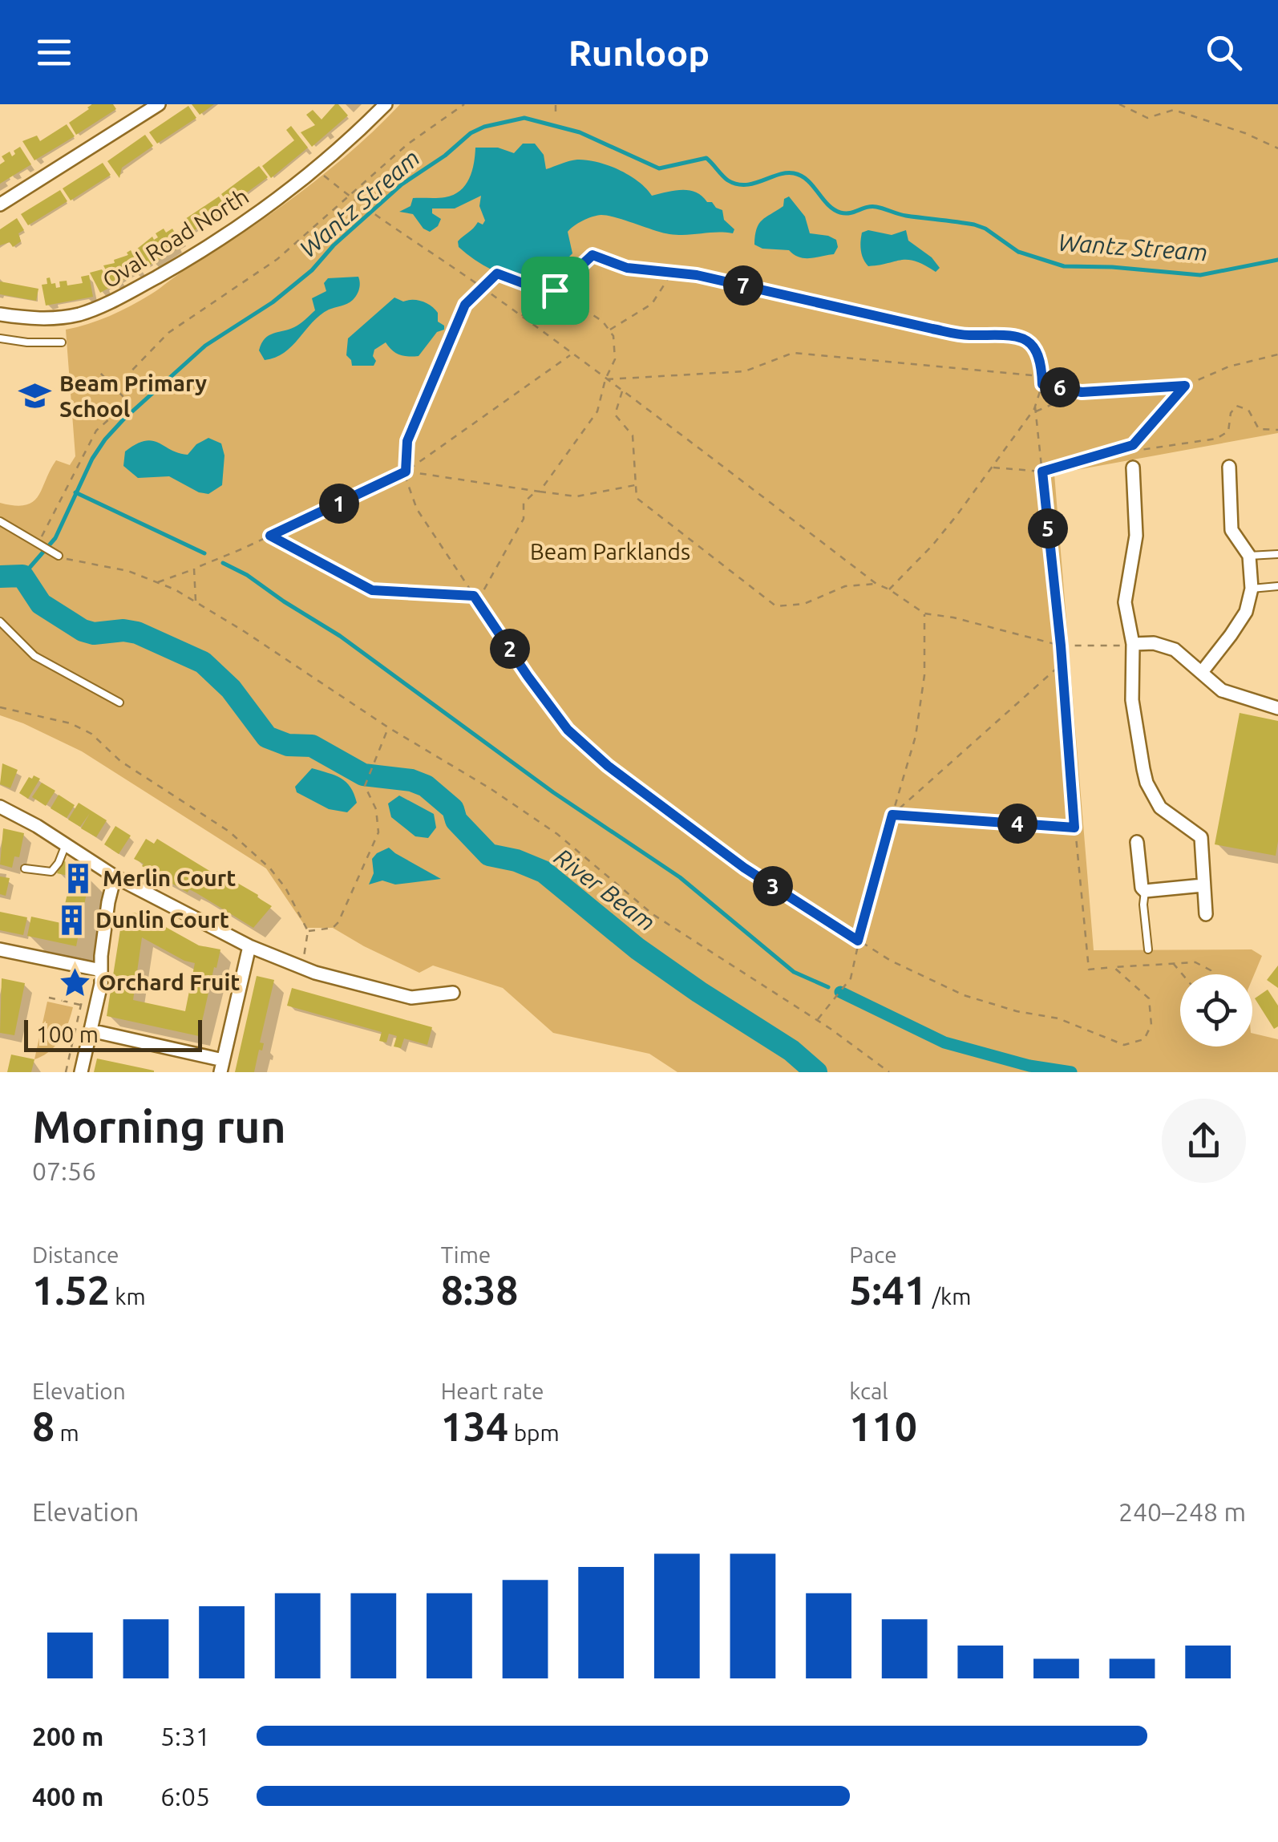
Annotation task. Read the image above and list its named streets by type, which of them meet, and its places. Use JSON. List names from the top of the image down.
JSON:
{
  "streets": {
    "street": ["Oval Road North"]
  },
  "water": ["Wantz Stream", "River Beam"],
  "parks": ["Beam Parklands"],
  "places": {
    "school or university": ["Beam Primary School"],
    "building": ["Merlin Court", "Dunlin Court"],
    "place": ["Orchard Fruit"]
  },
  "scale_bar": "100 m",
  "page": {
    "header": "Runloop",
    "pins": [
      "7",
      "6",
      "1",
      "5",
      "2",
      "4",
      "3"
    ],
    "scale": "100 m",
    "heading": ["Morning run", "07:56"],
    "stats": [
      ["Distance", "1.52 km"],
      ["Time", "8:38"],
      ["Pace", "5:41 /km"],
      ["Elevation", "8 m"],
      ["Heart rate", "134 bpm"],
      ["kcal", "110"]
    ],
    "chart": ["Elevation", "240–248 m"],
    "list": [
      {
        "name": "200 m",
        "note": "5:31"
      },
      {
        "name": "400 m",
        "note": "6:05"
      }
    ]
  }
}
